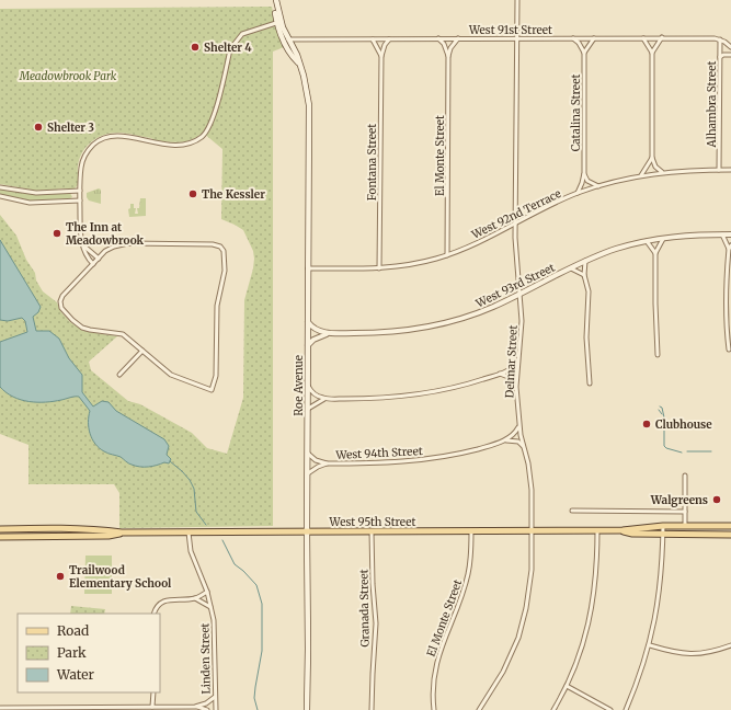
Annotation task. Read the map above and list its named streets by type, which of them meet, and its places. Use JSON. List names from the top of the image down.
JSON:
{
  "streets": {
    "main road": ["Roe Avenue", "West 95th Street"],
    "street": [
      "West 91st Street",
      "Alhambra Street",
      "Catalina Street",
      "El Monte Street",
      "Fontana Street",
      "West 92nd Terrace",
      "West 93rd Street",
      "Delmar Street",
      "West 94th Street",
      "Granada Street",
      "Linden Street"
    ]
  },
  "crossings": [
    ["West 91st Street", "Alhambra Street"],
    ["West 91st Street", "El Monte Street"],
    ["West 91st Street", "Fontana Street"],
    ["West 91st Street", "Delmar Street"],
    ["West 91st Street", "Roe Avenue"],
    ["Alhambra Street", "West 92nd Terrace"],
    ["Catalina Street", "West 92nd Terrace"],
    ["El Monte Street", "West 92nd Terrace"],
    ["El Monte Street", "West 95th Street"],
    ["Fontana Street", "West 92nd Terrace"],
    ["West 92nd Terrace", "Delmar Street"],
    ["West 92nd Terrace", "Roe Avenue"],
    ["West 93rd Street", "Delmar Street"],
    ["Delmar Street", "West 94th Street"],
    ["Delmar Street", "West 95th Street"],
    ["Roe Avenue", "West 94th Street"],
    ["Roe Avenue", "West 95th Street"],
    ["West 95th Street", "Granada Street"],
    ["West 95th Street", "Linden Street"]
  ],
  "parks": ["Meadowbrook Park"],
  "places": [
    "Shelter 4",
    "Shelter 3",
    "The Kessler",
    "The Inn at Meadowbrook",
    "Clubhouse",
    "Walgreens",
    "Trailwood Elementary School"
  ],
  "legend": ["Road", "Park", "Water"]
}
